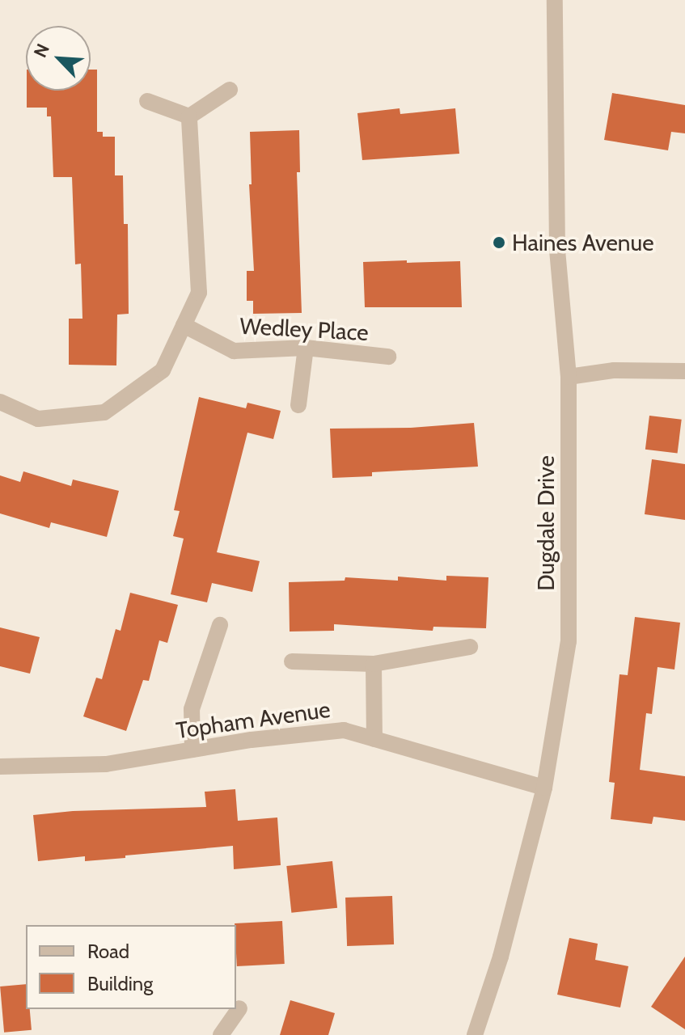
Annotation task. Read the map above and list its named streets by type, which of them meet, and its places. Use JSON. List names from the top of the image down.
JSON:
{
  "streets": {
    "street": ["Wedley Place", "Dugdale Drive", "Topham Avenue"]
  },
  "crossings": [
    ["Dugdale Drive", "Topham Avenue"]
  ],
  "places": ["Haines Avenue"],
  "legend": ["Road", "Building"],
  "north": "top left"
}
